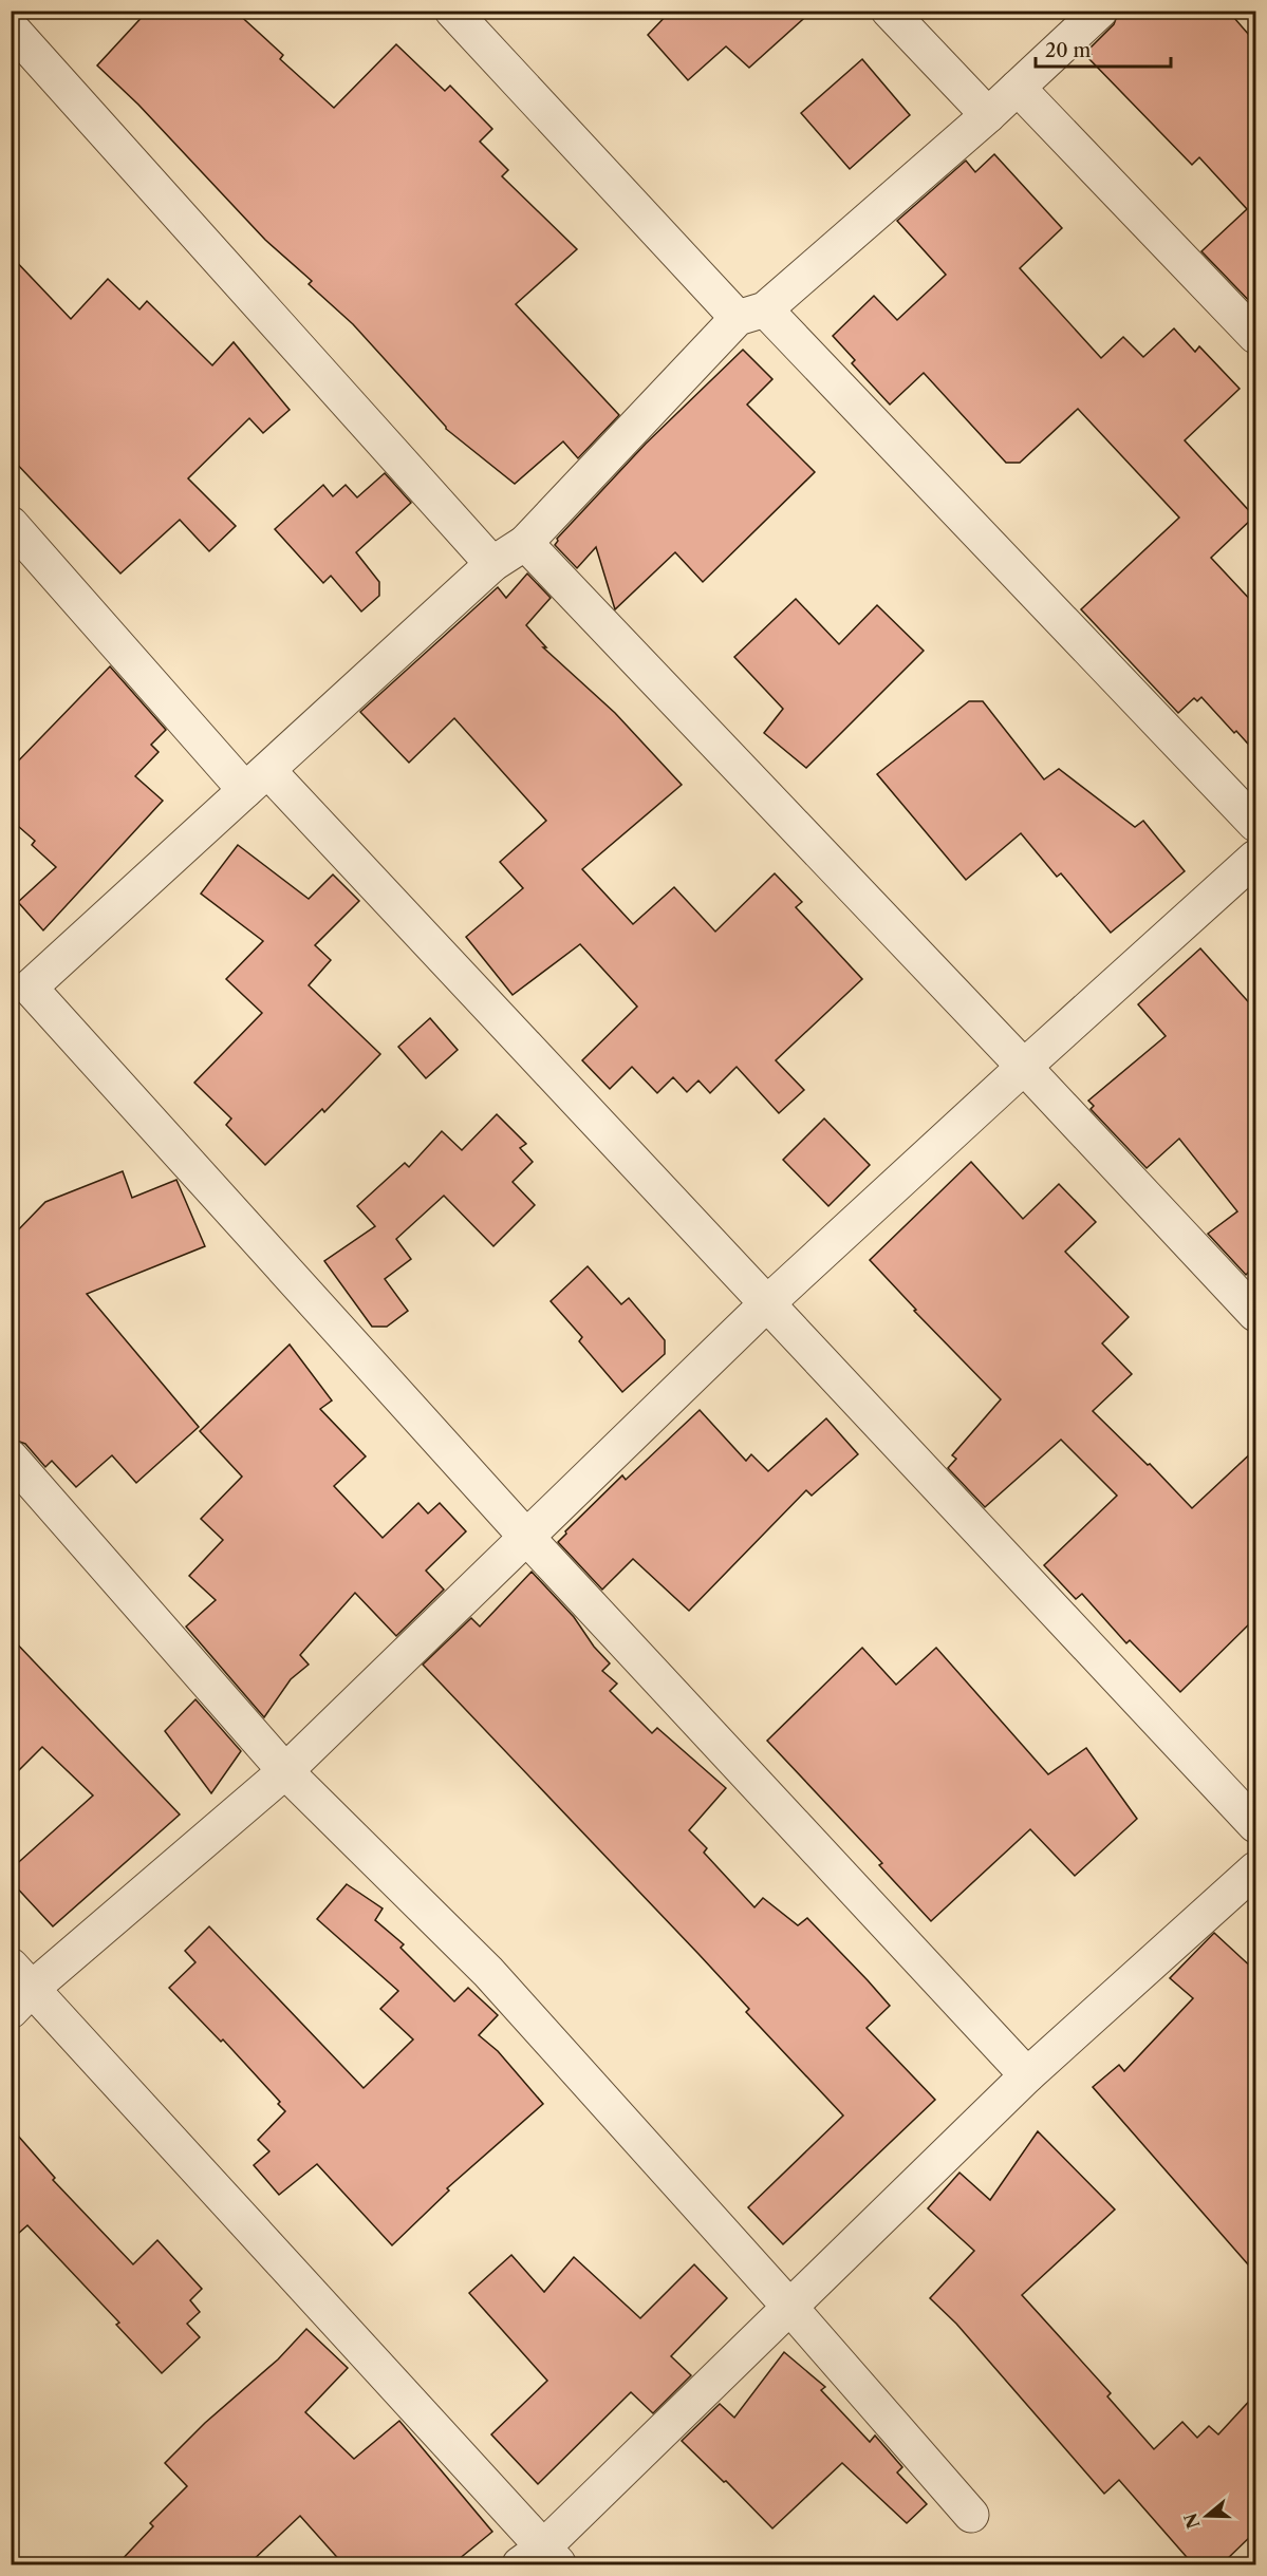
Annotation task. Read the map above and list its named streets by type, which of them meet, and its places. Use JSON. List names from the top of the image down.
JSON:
{
  "scale_bar": "20 m",
  "north": "left"
}
